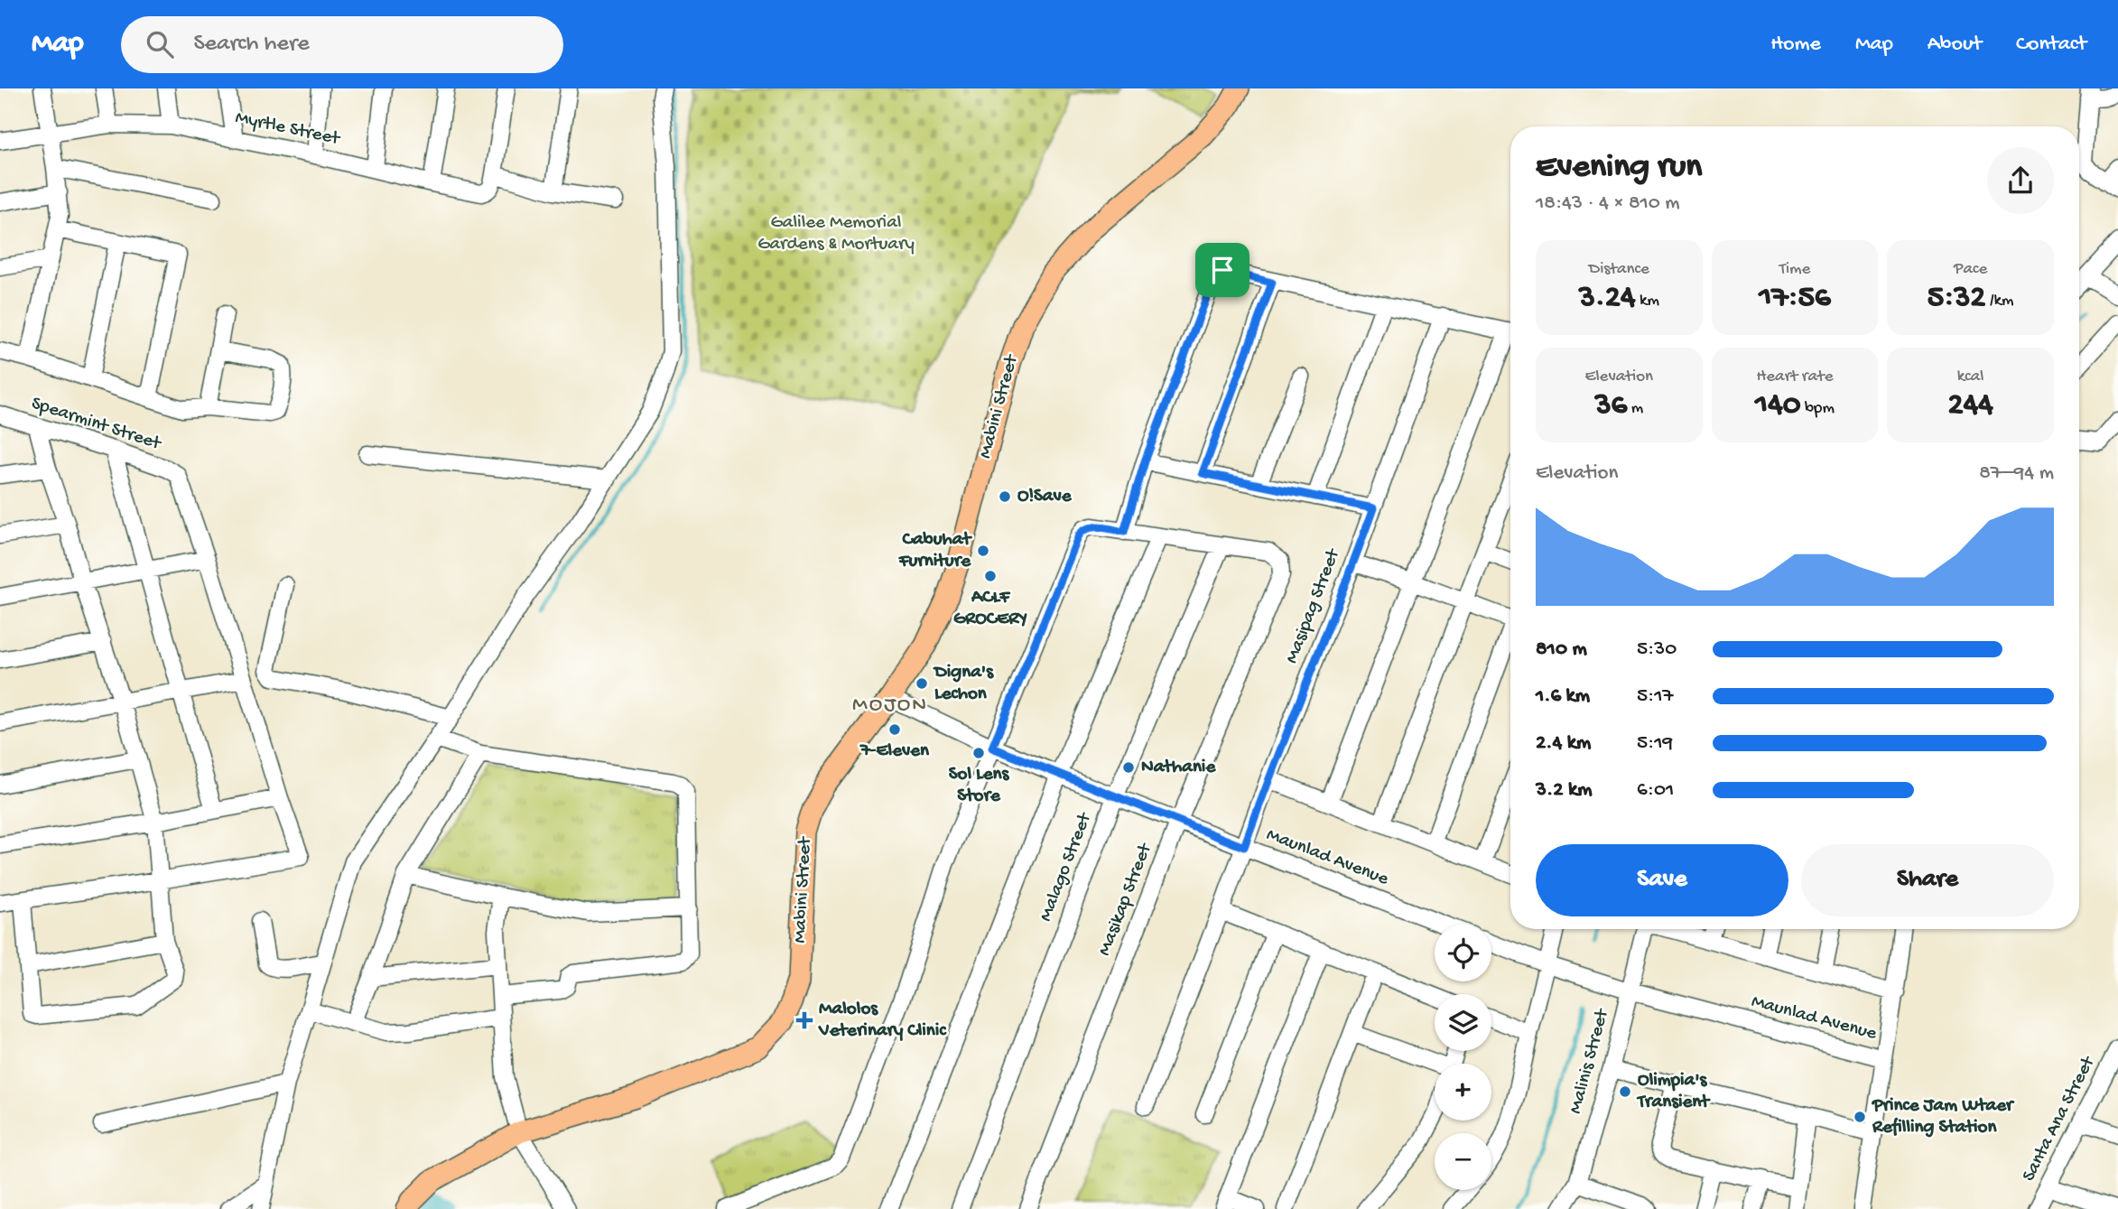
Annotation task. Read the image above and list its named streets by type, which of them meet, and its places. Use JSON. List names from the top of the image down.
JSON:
{
  "streets": {
    "main road": ["Mabini Street"],
    "street": [
      "Myrtle Street",
      "Spearmint Street",
      "Masipag Street",
      "Maunlad Avenue",
      "Malago Street",
      "Masikap Street",
      "Malinis Street",
      "Santa Ana Street"
    ]
  },
  "crossings": [
    ["Mabini Street", "Maunlad Avenue"],
    ["Masipag Street", "Maunlad Avenue"],
    ["Maunlad Avenue", "Malago Street"],
    ["Maunlad Avenue", "Masikap Street"],
    ["Maunlad Avenue", "Malinis Street"],
    ["Malago Street", "Masikap Street"]
  ],
  "districts": ["MOJON"],
  "parks": ["Galilee Memorial Gardens & Mortuary"],
  "places": {
    "other": [
      "O!Save",
      "Cabuhat Furniture",
      "ACLF GROCERY",
      "Digna's Lechon",
      "7-Eleven",
      "Sol Lens Store",
      "Nathanie",
      "Olimpia's Transient",
      "Prince Jam Wtaer Refilling Station"
    ],
    "health": ["Malolos Veterinary Clinic"]
  },
  "page": {
    "header": "Map",
    "search": "Search here",
    "nav": [
      "Home",
      "Map",
      "About",
      "Contact"
    ],
    "heading": ["Evening run", "18:43 · 4 × 810 m"],
    "stats": [
      ["Distance", "3.24 km"],
      ["Time", "17:56"],
      ["Pace", "5:32 /km"],
      ["Elevation", "36 m"],
      ["Heart rate", "140 bpm"],
      ["kcal", "244"]
    ],
    "chart": ["Elevation", "87–94 m"],
    "list": [
      {
        "name": "810 m",
        "note": "5:30"
      },
      {
        "name": "1.6 km",
        "note": "5:17"
      },
      {
        "name": "2.4 km",
        "note": "5:19"
      },
      {
        "name": "3.2 km",
        "note": "6:01"
      }
    ],
    "buttons": ["Save", "Share"],
    "map_buttons": ["+", "−"]
  }
}
